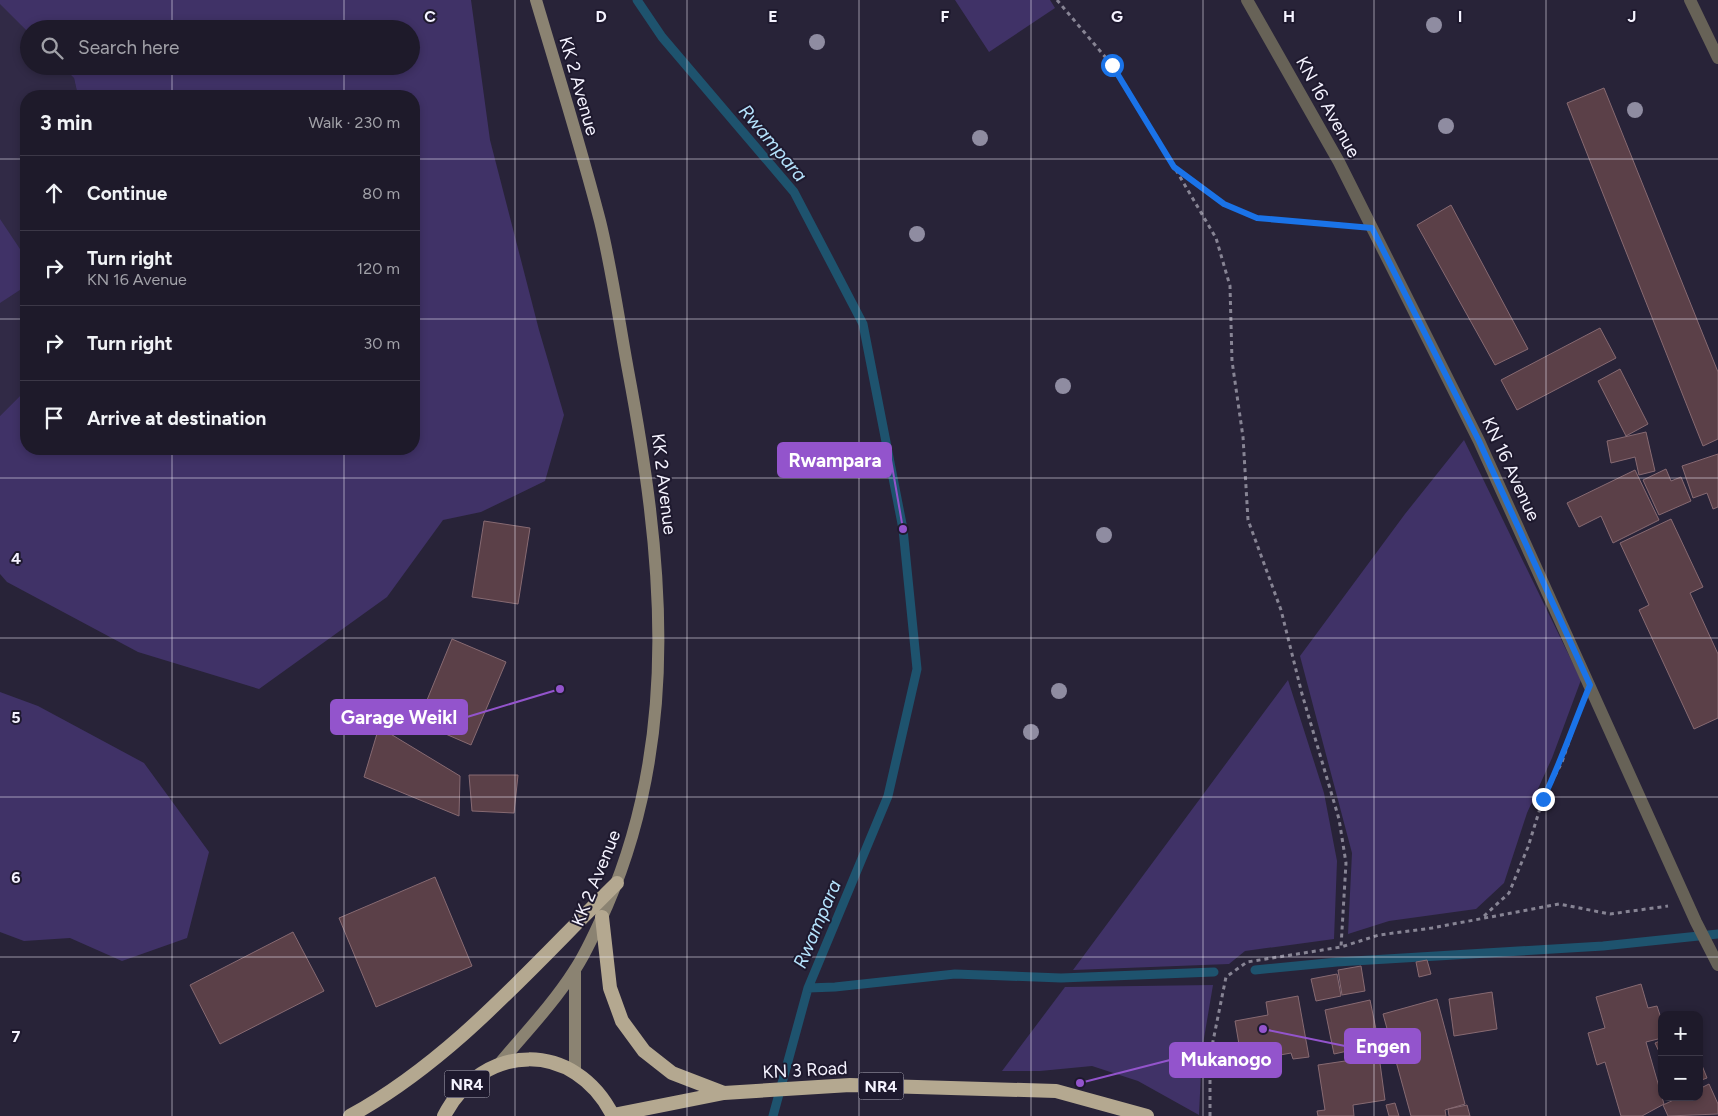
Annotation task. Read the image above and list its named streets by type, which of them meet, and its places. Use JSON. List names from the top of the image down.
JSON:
{
  "streets": {
    "highway": ["KN 3 Road", "NR4"],
    "main road": ["KK 2 Avenue"],
    "street": ["KN 16 Avenue"]
  },
  "crossings": [
    ["KK 2 Avenue", "NR4"],
    ["KN 3 Road", "NR4"]
  ],
  "water": ["Rwampara"],
  "places": [
    "Rwampara",
    "Garage Weikl",
    "Engen",
    "Mukanogo"
  ],
  "page": {
    "search": "Search here",
    "heading": ["3 min", "Walk · 230 m"],
    "list": [
      ["Continue", "80 m"],
      ["Turn right", "KN 16 Avenue", "120 m"],
      ["Turn right", "30 m"],
      "Arrive at destination"
    ],
    "map_buttons": ["+", "−"]
  },
  "grid": {
    "columns": [
      "C",
      "D",
      "E",
      "F",
      "G",
      "H",
      "I",
      "J"
    ],
    "rows": [
      "4",
      "5",
      "6",
      "7"
    ]
  }
}
